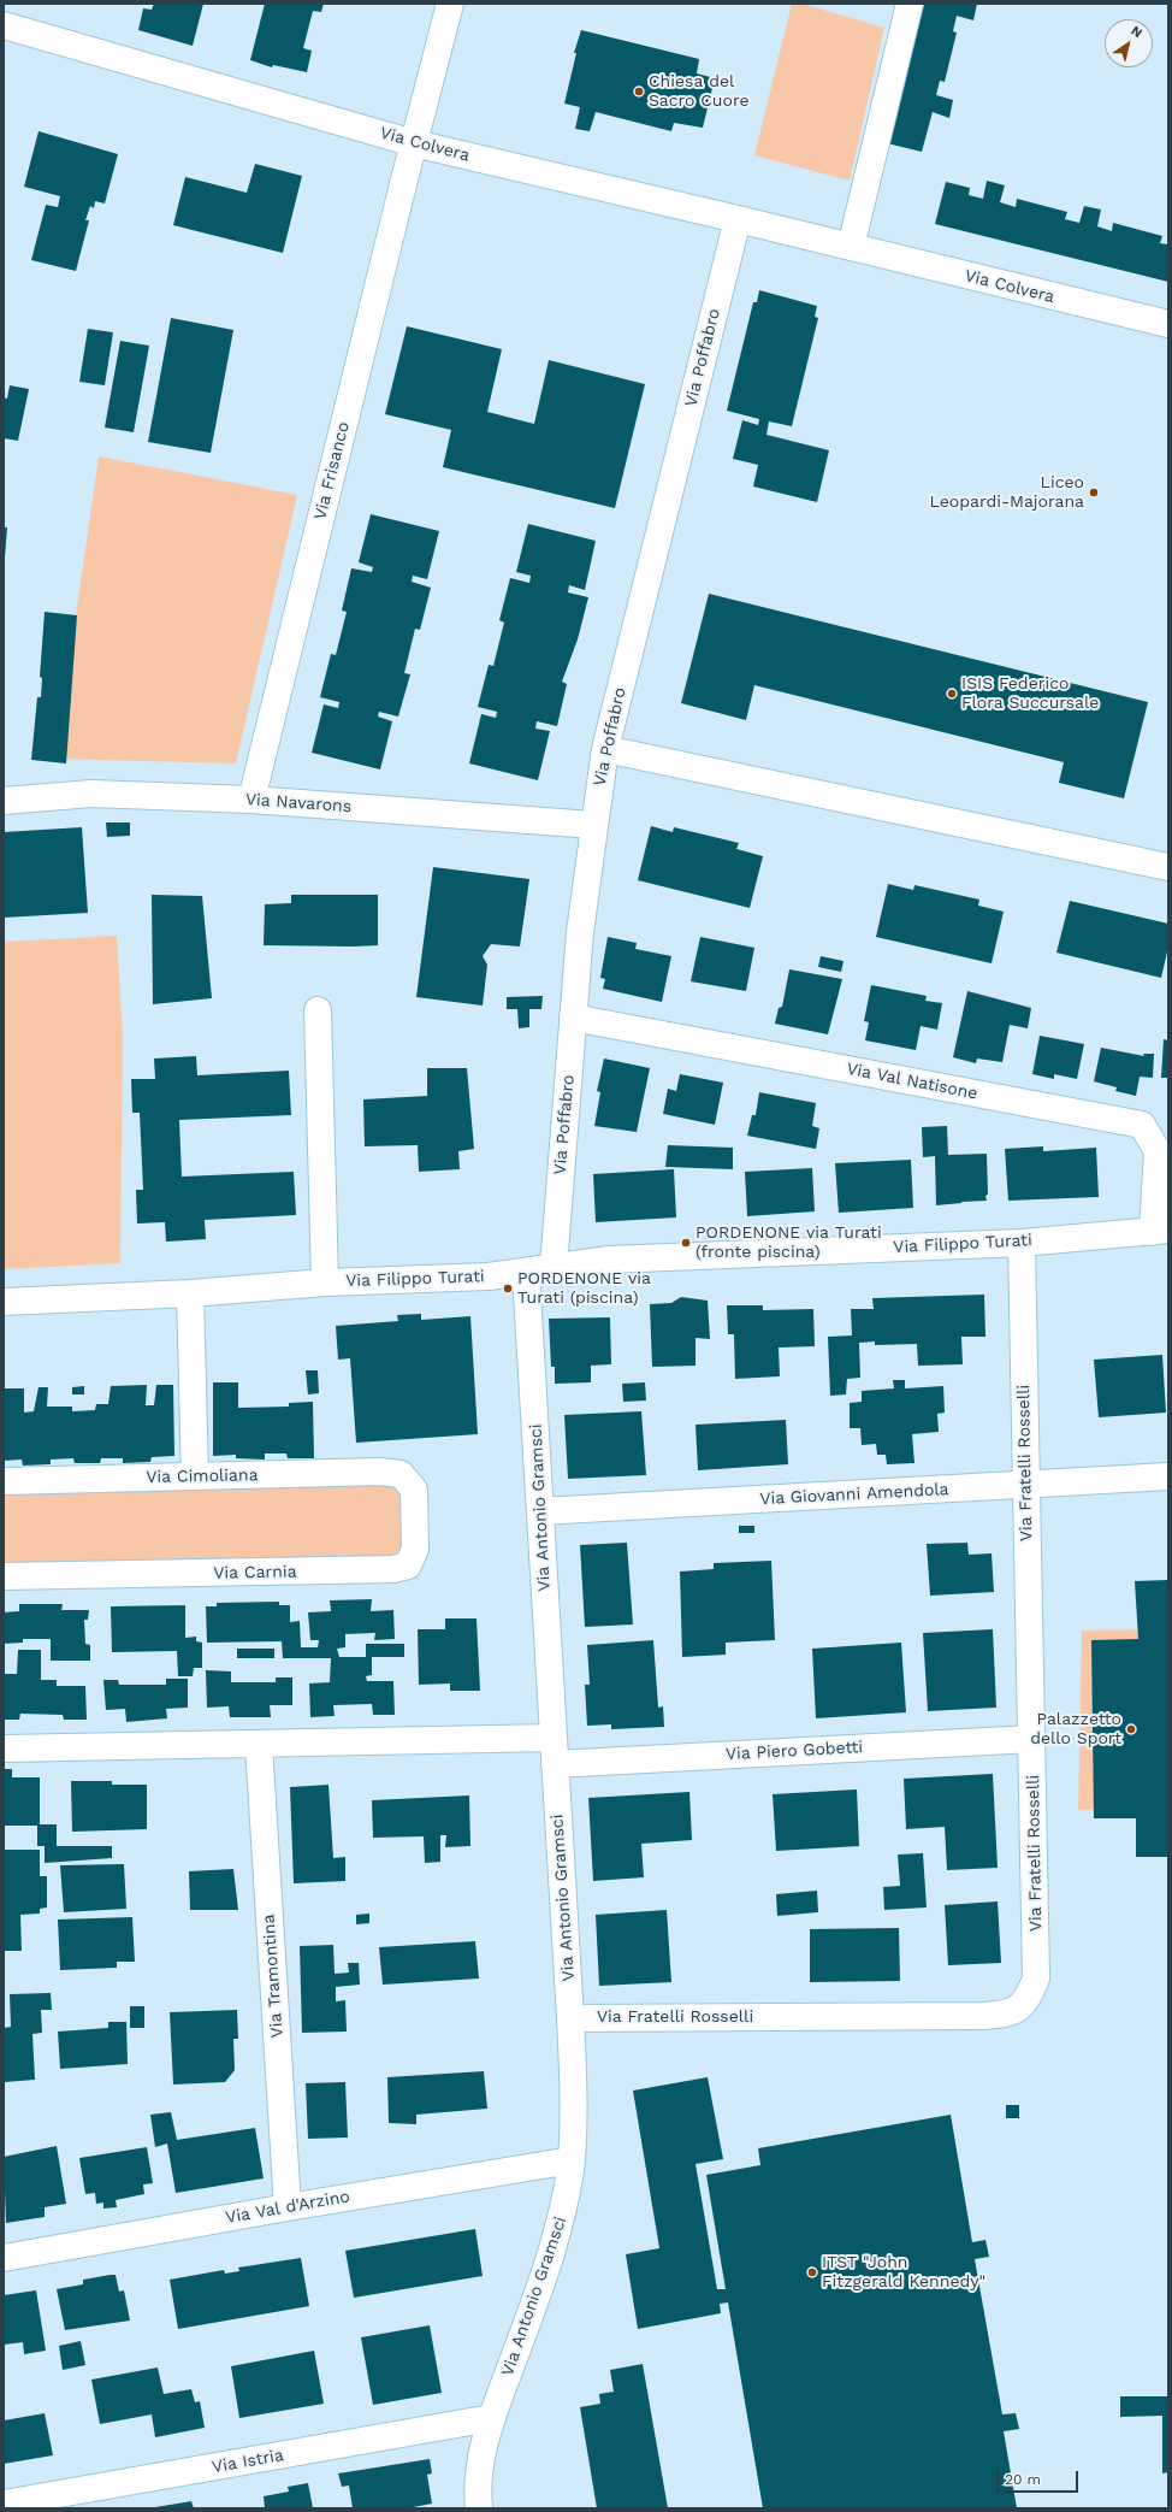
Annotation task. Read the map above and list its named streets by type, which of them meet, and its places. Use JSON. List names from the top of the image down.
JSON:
{
  "streets": {
    "street": [
      "Via Colvera",
      "Via Poffabro",
      "Via Frisanco",
      "Via Navarons",
      "Via Val Natisone",
      "Via Filippo Turati",
      "Via Fratelli Rosselli",
      "Via Cimoliana",
      "Via Giovanni Amendola",
      "Via Antonio Gramsci",
      "Via Carnia",
      "Via Piero Gobetti",
      "Via Tramontina",
      "Via Val d'Arzino",
      "Via Istria"
    ]
  },
  "crossings": [
    ["Via Colvera", "Via Poffabro"],
    ["Via Colvera", "Via Frisanco"],
    ["Via Poffabro", "Via Navarons"],
    ["Via Poffabro", "Via Val Natisone"],
    ["Via Poffabro", "Via Filippo Turati"],
    ["Via Frisanco", "Via Navarons"],
    ["Via Val Natisone", "Via Filippo Turati"],
    ["Via Filippo Turati", "Via Fratelli Rosselli"],
    ["Via Filippo Turati", "Via Antonio Gramsci"],
    ["Via Fratelli Rosselli", "Via Giovanni Amendola"],
    ["Via Fratelli Rosselli", "Via Antonio Gramsci"],
    ["Via Fratelli Rosselli", "Via Piero Gobetti"],
    ["Via Cimoliana", "Via Carnia"],
    ["Via Giovanni Amendola", "Via Antonio Gramsci"],
    ["Via Antonio Gramsci", "Via Piero Gobetti"],
    ["Via Antonio Gramsci", "Via Val d'Arzino"],
    ["Via Antonio Gramsci", "Via Istria"],
    ["Via Tramontina", "Via Val d'Arzino"]
  ],
  "places": [
    "Chiesa del Sacro Cuore",
    "Liceo Leopardi-Majorana",
    "ISIS Federico Flora Succursale",
    "PORDENONE via Turati (fronte piscina)",
    "PORDENONE via Turati (piscina)",
    "Palazzetto dello Sport",
    "ITST \"John Fitzgerald Kennedy\""
  ],
  "scale_bar": "20 m",
  "north": "top right"
}
